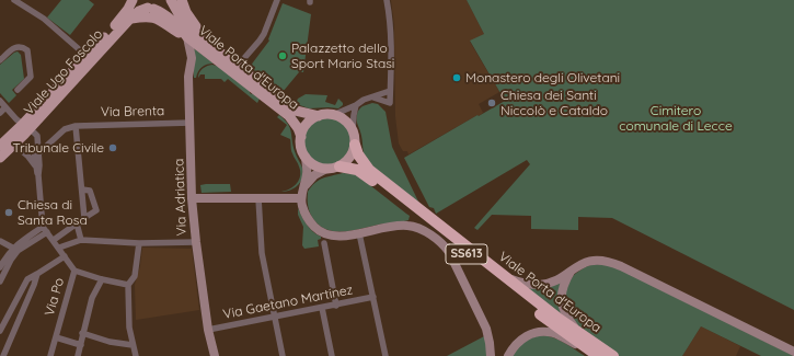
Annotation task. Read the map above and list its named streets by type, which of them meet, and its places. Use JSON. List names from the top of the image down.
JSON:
{
  "streets": {
    "highway": ["Viale Porta d'Europa", "SS613"],
    "main road": ["Viale Ugo Foscolo"],
    "street": [
      "Via Brenta",
      "Via Adriatica",
      "Via Po",
      "Via Gaetano Martinez"
    ]
  },
  "crossings": [
    ["Viale Porta d'Europa", "Viale Ugo Foscolo"],
    ["Viale Porta d'Europa", "Via Adriatica"],
    ["Via Brenta", "Via Adriatica"],
    ["Via Adriatica", "Via Gaetano Martinez"]
  ],
  "parks": ["Cimitero comunale di Lecce"],
  "places": [
    "Palazzetto dello Sport Mario Stasi",
    "Monastero degli Olivetani",
    "Chiesa dei Santi Niccolò e Cataldo",
    "Tribunale Civile",
    "Chiesa di Santa Rosa"
  ]
}
